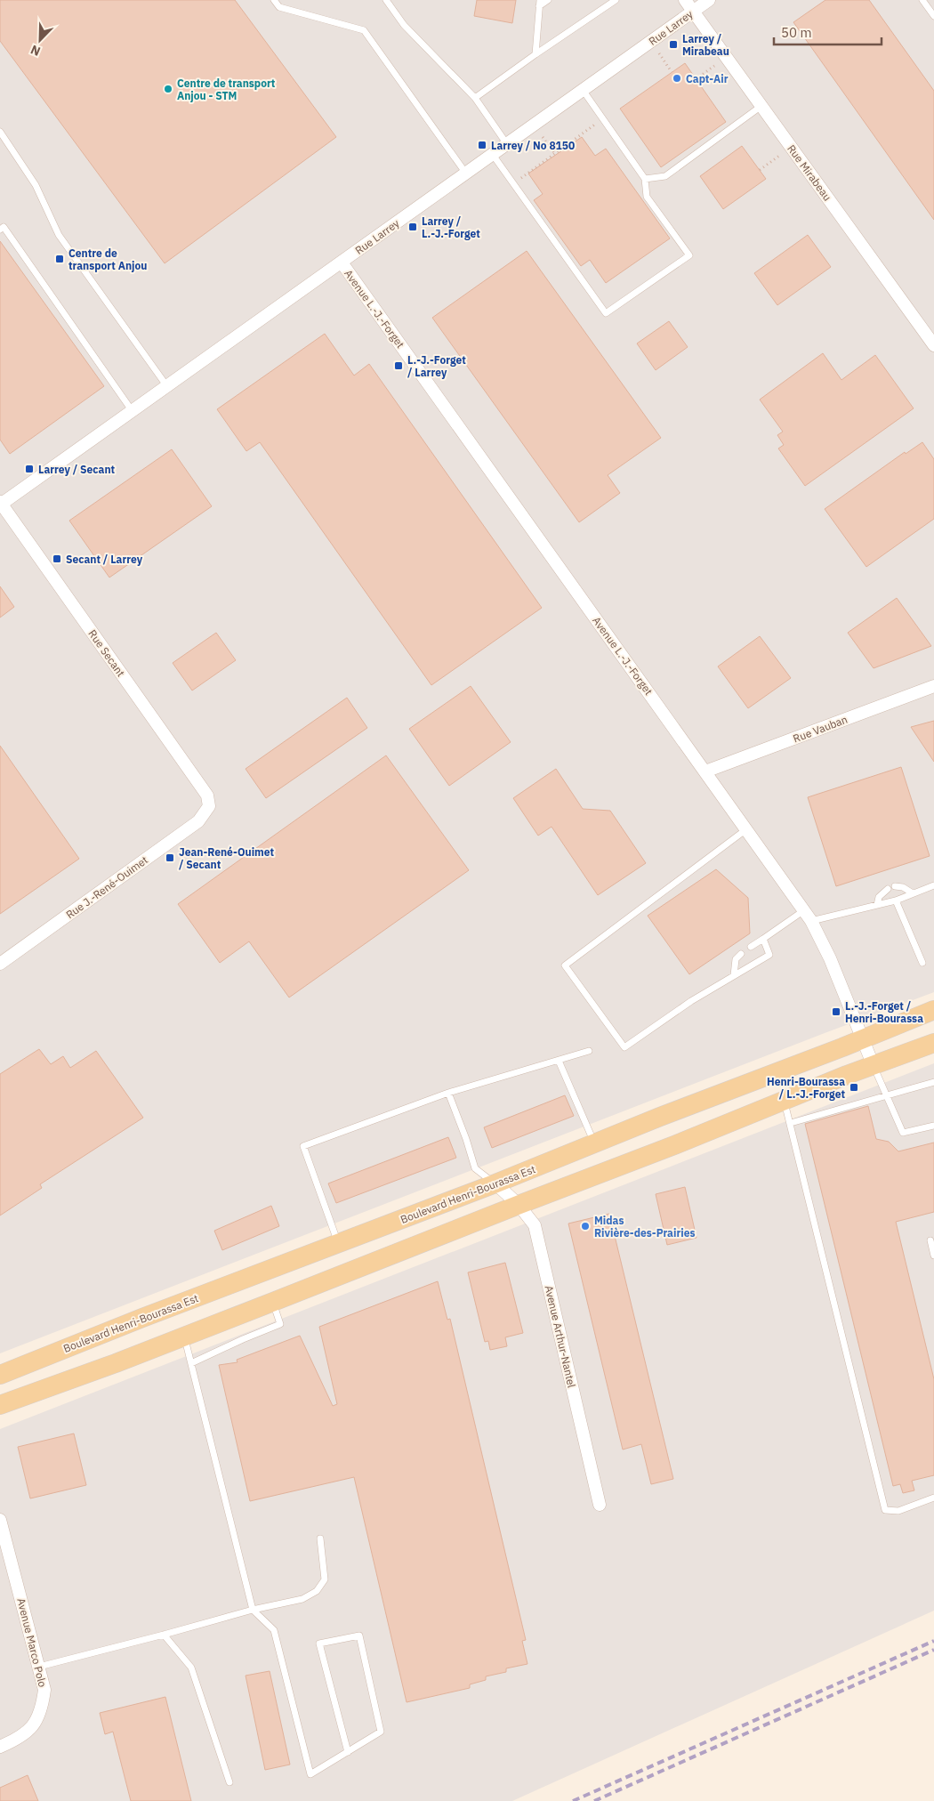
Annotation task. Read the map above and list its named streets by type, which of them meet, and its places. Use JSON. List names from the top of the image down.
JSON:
{
  "streets": {
    "main road": ["Boulevard Henri-Bourassa Est"],
    "street": [
      "Rue Larrey",
      "Rue Mirabeau",
      "Avenue L.-J.-Forget",
      "Rue Secant",
      "Rue Vauban",
      "Rue J.-René-Ouimet",
      "Avenue Arthur-Nantel",
      "Avenue Marco Polo"
    ]
  },
  "crossings": [
    ["Rue Larrey", "Rue Mirabeau"],
    ["Rue Larrey", "Avenue L.-J.-Forget"],
    ["Rue Larrey", "Rue Secant"],
    ["Avenue L.-J.-Forget", "Rue Vauban"],
    ["Avenue L.-J.-Forget", "Boulevard Henri-Bourassa Est"],
    ["Rue Secant", "Rue J.-René-Ouimet"],
    ["Boulevard Henri-Bourassa Est", "Avenue Arthur-Nantel"]
  ],
  "places": {
    "transit": [
      "Larrey / Mirabeau",
      "Larrey / No 8150",
      "Larrey / L.-J.-Forget",
      "Centre de transport Anjou",
      "L.-J.-Forget / Larrey",
      "Larrey / Secant",
      "Secant / Larrey",
      "Jean-René-Ouimet / Secant",
      "L.-J.-Forget / Henri-Bourassa",
      "Henri-Bourassa / L.-J.-Forget"
    ],
    "other": ["Capt-Air", "Centre de transport Anjou - STM", "Midas Rivière-des-Prairies"]
  },
  "scale_bar": "50 m",
  "north": "bottom left"
}
